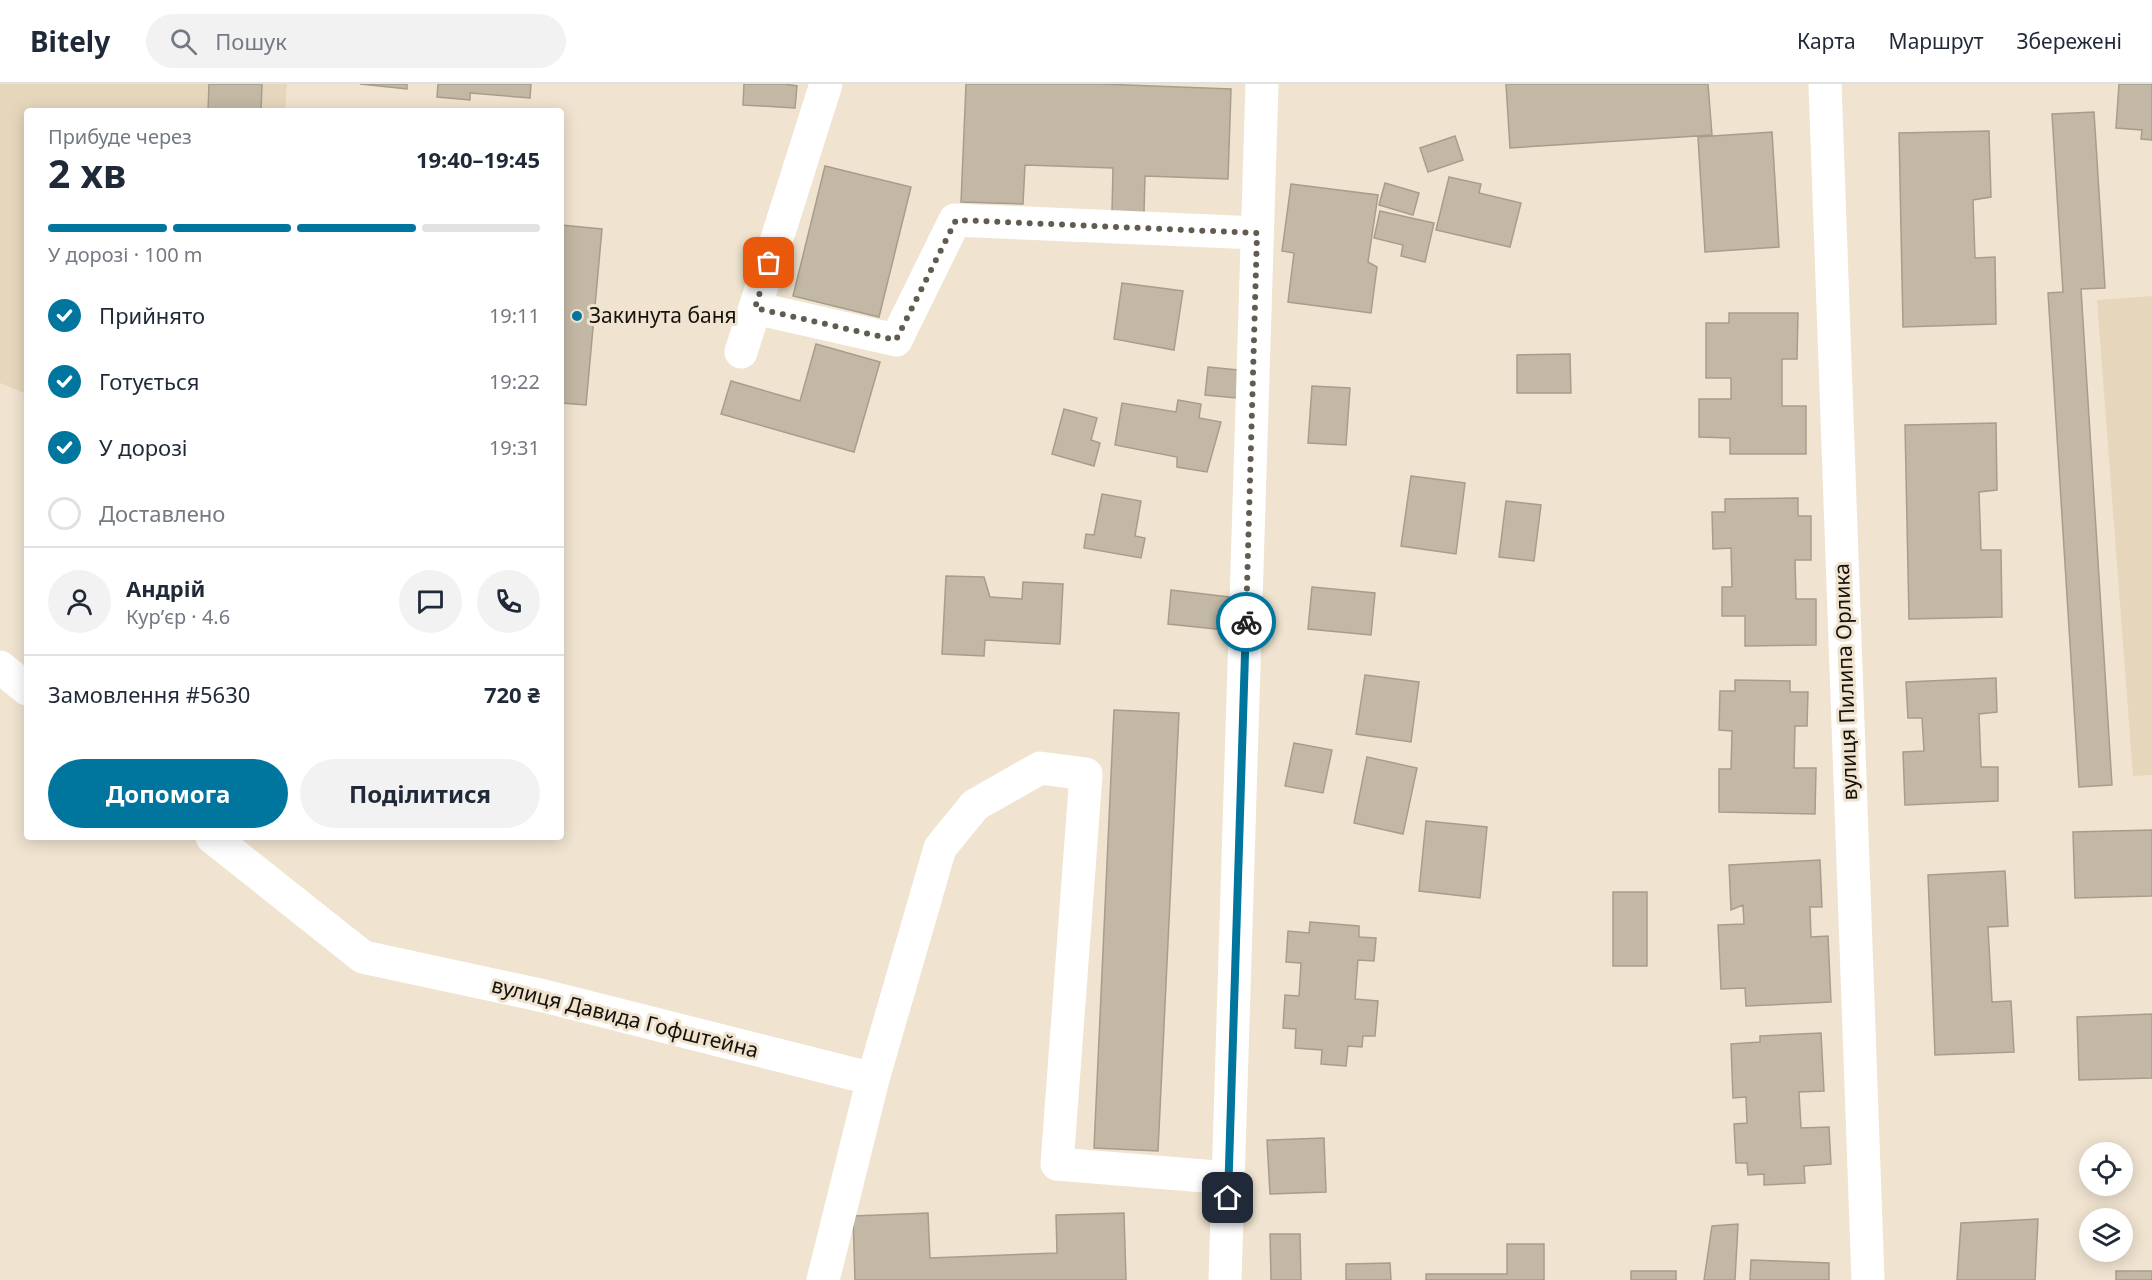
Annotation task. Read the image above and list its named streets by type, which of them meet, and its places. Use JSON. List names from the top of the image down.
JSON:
{
  "streets": {
    "street": ["вулиця Пилипа Орлика", "вулиця Давида Гофштейна"]
  },
  "places": ["Закинута баня"],
  "page": {
    "header": "Bitely",
    "search": "Пошук",
    "nav": ["Карта", "Маршрут", "Збережені"],
    "heading": ["2 хв", "Прибуде через", "19:40–19:45"],
    "panel": [
      "Андрій",
      "Кур’єр · 4.6",
      "Замовлення #5630",
      "720 ₴"
    ],
    "bar": "У дорозі · 100 m",
    "list": [
      ["Прийнято", "19:11"],
      ["Готується", "19:22"],
      ["У дорозі", "19:31"],
      "Доставлено"
    ],
    "buttons": ["Допомога", "Поділитися"]
  }
}
